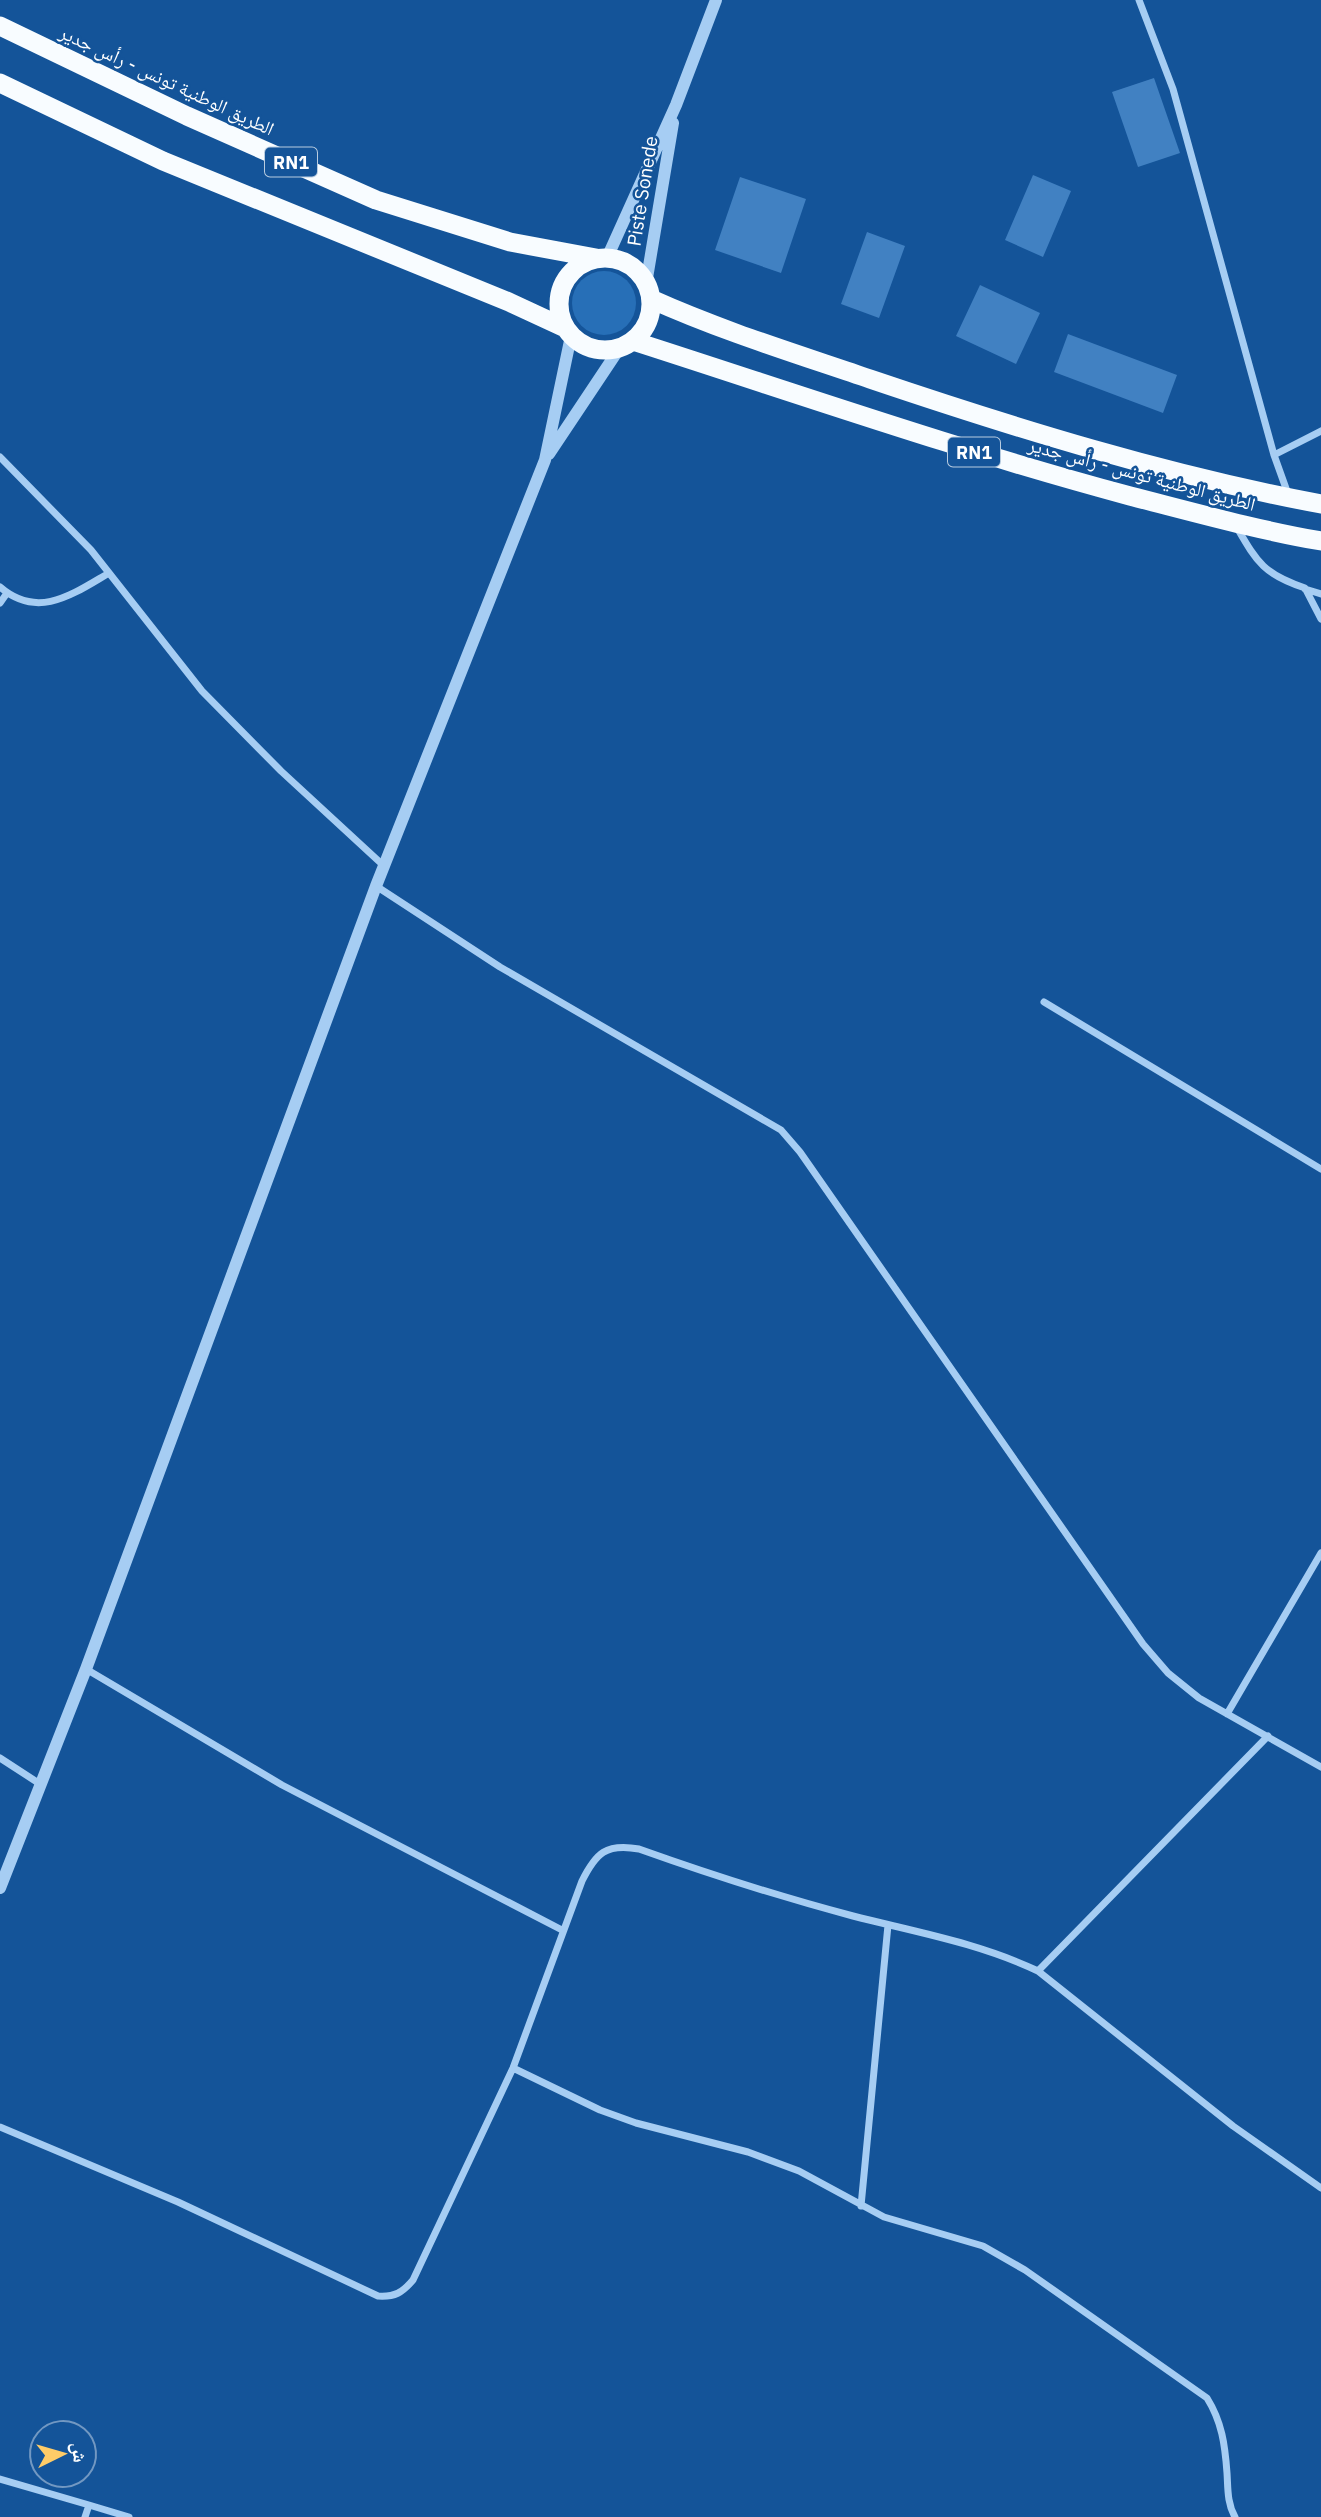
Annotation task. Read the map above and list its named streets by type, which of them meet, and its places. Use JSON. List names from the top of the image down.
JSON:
{
  "streets": {
    "highway": ["الطريق الوطنية تونس - رأس جدير", "RN1"],
    "street": ["Piste Sonede"]
  },
  "crossings": [
    ["الطريق الوطنية تونس - رأس جدير", "RN1"],
    ["الطريق الوطنية تونس - رأس جدير", "Piste Sonede"],
    ["RN1", "Piste Sonede"]
  ],
  "north": "right"
}
